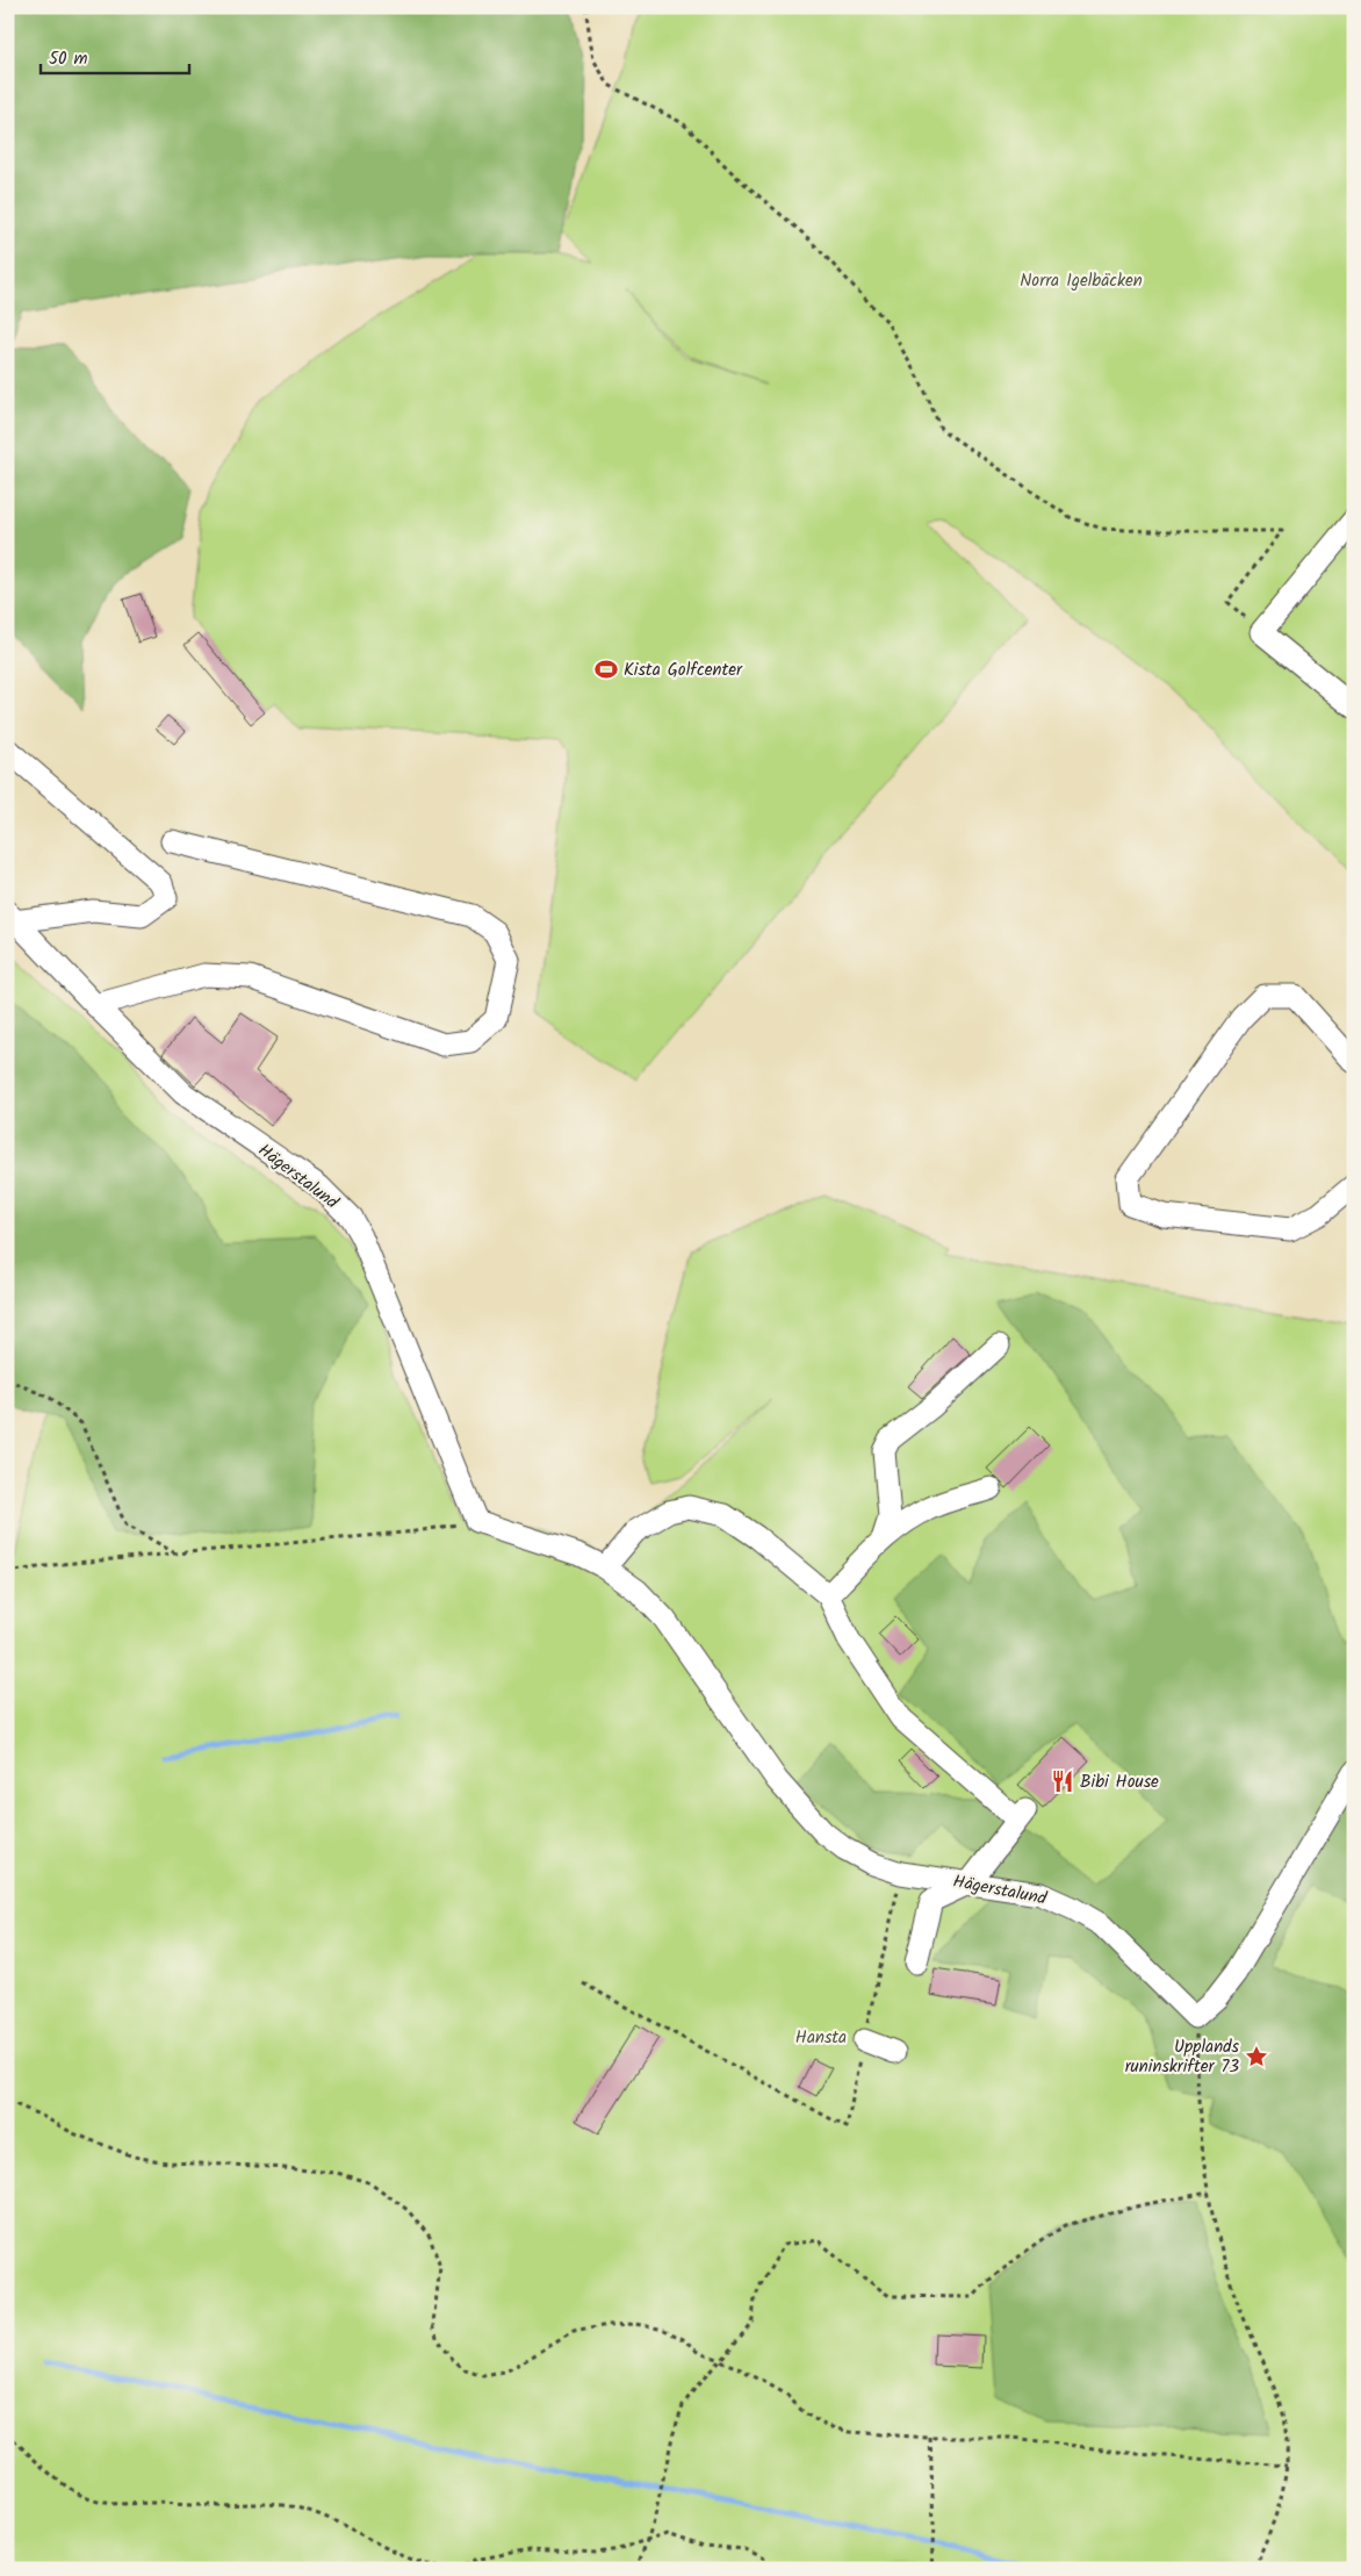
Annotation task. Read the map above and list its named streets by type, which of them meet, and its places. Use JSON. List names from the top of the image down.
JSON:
{
  "streets": {
    "street": ["Hägerstalund"]
  },
  "parks": ["Norra Igelbäcken", "Hansta"],
  "places": {
    "sports": ["Kista Golfcenter"],
    "restaurant": ["Bibi House"],
    "place": ["Upplands runinskrifter 73"]
  },
  "scale_bar": "50 m"
}
